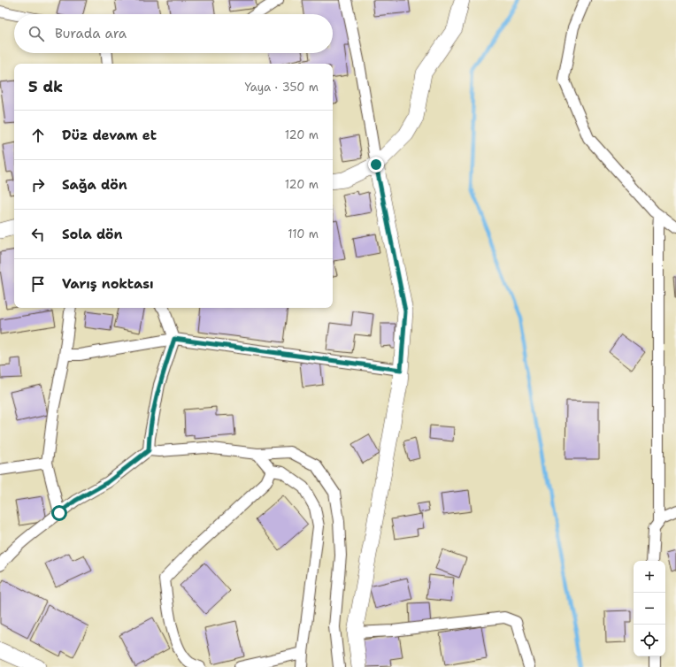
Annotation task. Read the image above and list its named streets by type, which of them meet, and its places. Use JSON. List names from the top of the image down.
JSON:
{
  "page": {
    "search": "Burada ara",
    "heading": ["5 dk", "Yaya · 350 m"],
    "list": [
      ["Düz devam et", "120 m"],
      ["Sağa dön", "120 m"],
      ["Sola dön", "110 m"],
      "Varış noktası"
    ],
    "map_buttons": ["+", "−"]
  }
}
